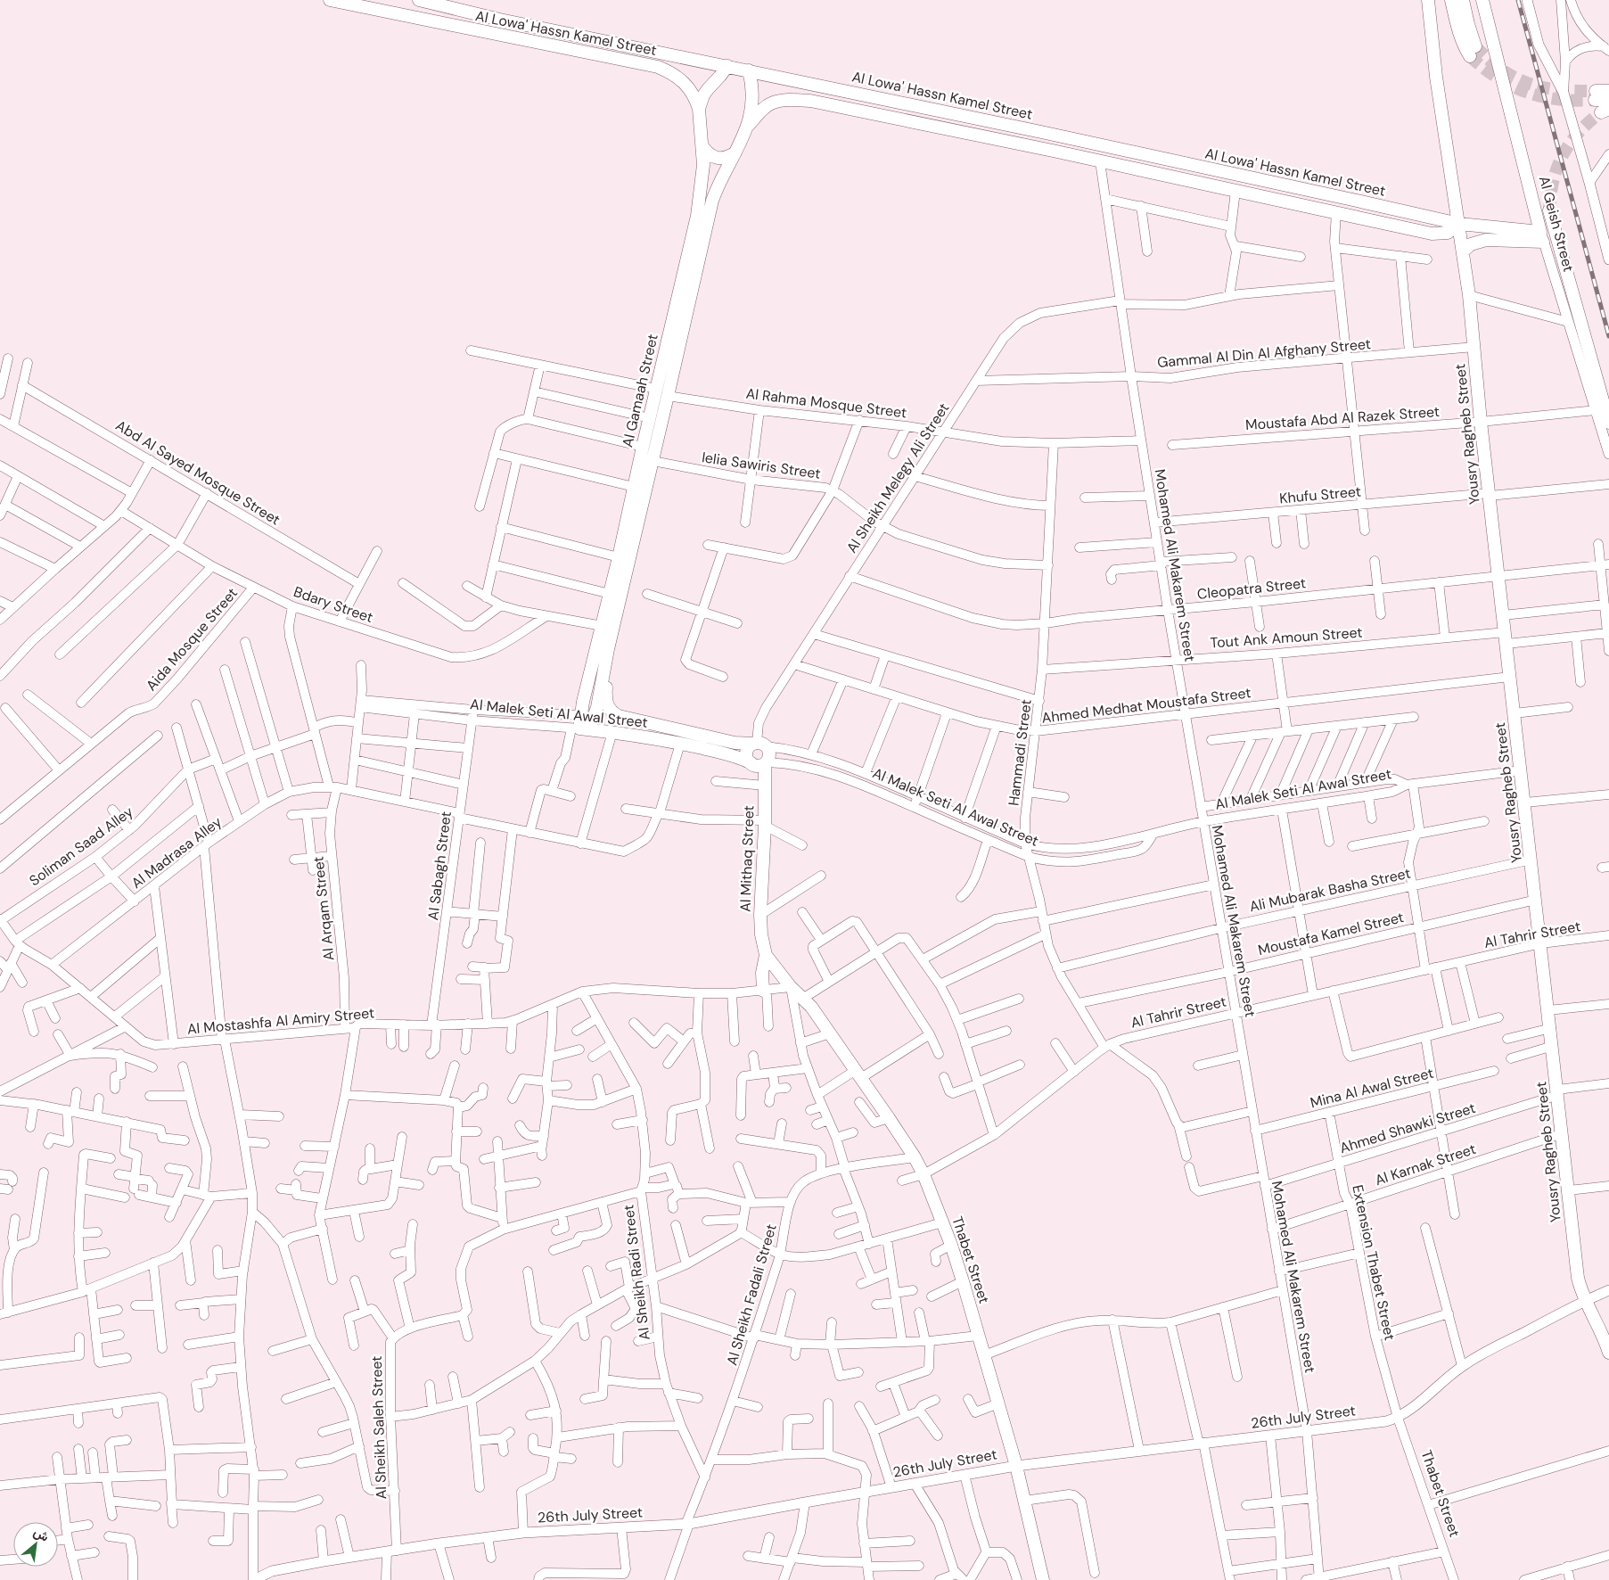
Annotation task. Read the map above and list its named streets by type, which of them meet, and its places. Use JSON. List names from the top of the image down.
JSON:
{
  "streets": {
    "main road": [
      "Al Lowa' Hassn Kamel Street",
      "Al Geish Street",
      "Al Gamaah Street",
      "Yousry Ragheb Street",
      "Al Malek Seti Al Awal Street",
      "Al Mithaq Street",
      "Thabet Street"
    ],
    "street": [
      "Gammal Al Din Al Afghany Street",
      "Al Rahma Mosque Street",
      "Moustafa Abd Al Razek Street",
      "Ielia Sawiris Street",
      "Abd Al Sayed Mosque Street",
      "Al Sheikh Melegy Ali Street",
      "Khufu Street",
      "Mohamed Ali Makarem Street",
      "Cleopatra Street",
      "Bdary Street",
      "Tout Ank Amoun Street",
      "Aida Mosque Street",
      "Ahmed Medhat Moustafa Street",
      "Hammadi Street",
      "Soliman Saad Alley",
      "Al Madrasa Alley",
      "Al Sabagh Street",
      "Ali Mubarak Basha Street",
      "Al Arqam Street",
      "Moustafa Kamel Street",
      "Al Tahrir Street",
      "Al Mostashfa Al Amiry Street",
      "Mina Al Awal Street",
      "Ahmed Shawki Street",
      "Al Karnak Street",
      "Extension Thabet Street",
      "Al Sheikh Radi Street",
      "Al Sheikh Fadali Street",
      "26th July Street",
      "Al Sheikh Saleh Street"
    ]
  },
  "crossings": [
    ["Al Lowa' Hassn Kamel Street", "Al Geish Street"],
    ["Al Lowa' Hassn Kamel Street", "Al Gamaah Street"],
    ["Al Lowa' Hassn Kamel Street", "Yousry Ragheb Street"],
    ["Al Geish Street", "Moustafa Abd Al Razek Street"],
    ["Gammal Al Din Al Afghany Street", "Yousry Ragheb Street"],
    ["Gammal Al Din Al Afghany Street", "Al Sheikh Melegy Ali Street"],
    ["Gammal Al Din Al Afghany Street", "Mohamed Ali Makarem Street"],
    ["Al Gamaah Street", "Al Rahma Mosque Street"],
    ["Al Gamaah Street", "Ielia Sawiris Street"],
    ["Al Gamaah Street", "Al Malek Seti Al Awal Street"],
    ["Al Rahma Mosque Street", "Al Sheikh Melegy Ali Street"],
    ["Al Rahma Mosque Street", "Mohamed Ali Makarem Street"],
    ["Al Rahma Mosque Street", "Hammadi Street"],
    ["Moustafa Abd Al Razek Street", "Yousry Ragheb Street"],
    ["Yousry Ragheb Street", "Khufu Street"],
    ["Yousry Ragheb Street", "Cleopatra Street"],
    ["Yousry Ragheb Street", "Tout Ank Amoun Street"],
    ["Yousry Ragheb Street", "Ahmed Medhat Moustafa Street"],
    ["Yousry Ragheb Street", "Al Malek Seti Al Awal Street"],
    ["Yousry Ragheb Street", "Ali Mubarak Basha Street"],
    ["Yousry Ragheb Street", "Moustafa Kamel Street"],
    ["Yousry Ragheb Street", "Al Tahrir Street"],
    ["Yousry Ragheb Street", "Ahmed Shawki Street"],
    ["Yousry Ragheb Street", "Al Karnak Street"],
    ["Yousry Ragheb Street", "26th July Street"],
    ["Ielia Sawiris Street", "Al Sheikh Melegy Ali Street"],
    ["Ielia Sawiris Street", "Hammadi Street"],
    ["Al Sheikh Melegy Ali Street", "Mohamed Ali Makarem Street"],
    ["Al Sheikh Melegy Ali Street", "Cleopatra Street"],
    ["Al Sheikh Melegy Ali Street", "Ahmed Medhat Moustafa Street"],
    ["Al Sheikh Melegy Ali Street", "Al Malek Seti Al Awal Street"],
    ["Al Sheikh Melegy Ali Street", "Al Mithaq Street"],
    ["Khufu Street", "Mohamed Ali Makarem Street"],
    ["Mohamed Ali Makarem Street", "Cleopatra Street"],
    ["Mohamed Ali Makarem Street", "Tout Ank Amoun Street"],
    ["Mohamed Ali Makarem Street", "Ahmed Medhat Moustafa Street"],
    ["Mohamed Ali Makarem Street", "Al Malek Seti Al Awal Street"],
    ["Mohamed Ali Makarem Street", "Ali Mubarak Basha Street"],
    ["Mohamed Ali Makarem Street", "Moustafa Kamel Street"],
    ["Mohamed Ali Makarem Street", "Al Tahrir Street"],
    ["Mohamed Ali Makarem Street", "Mina Al Awal Street"],
    ["Mohamed Ali Makarem Street", "Ahmed Shawki Street"],
    ["Mohamed Ali Makarem Street", "Al Karnak Street"],
    ["Mohamed Ali Makarem Street", "26th July Street"],
    ["Cleopatra Street", "Hammadi Street"],
    ["Bdary Street", "Aida Mosque Street"],
    ["Tout Ank Amoun Street", "Hammadi Street"],
    ["Ahmed Medhat Moustafa Street", "Hammadi Street"],
    ["Al Malek Seti Al Awal Street", "Hammadi Street"],
    ["Al Malek Seti Al Awal Street", "Al Mithaq Street"],
    ["Al Malek Seti Al Awal Street", "Al Sabagh Street"],
    ["Hammadi Street", "Ali Mubarak Basha Street"],
    ["Hammadi Street", "Moustafa Kamel Street"],
    ["Hammadi Street", "Al Tahrir Street"],
    ["Soliman Saad Alley", "Al Mostashfa Al Amiry Street"],
    ["Al Madrasa Alley", "Al Sabagh Street"],
    ["Al Madrasa Alley", "Al Arqam Street"],
    ["Al Madrasa Alley", "Al Mostashfa Al Amiry Street"],
    ["Al Mithaq Street", "Al Mostashfa Al Amiry Street"],
    ["Al Mithaq Street", "Thabet Street"],
    ["Al Sabagh Street", "Al Mostashfa Al Amiry Street"],
    ["Al Arqam Street", "Al Mostashfa Al Amiry Street"],
    ["Al Tahrir Street", "Thabet Street"],
    ["Al Mostashfa Al Amiry Street", "Thabet Street"],
    ["Al Mostashfa Al Amiry Street", "Al Sheikh Radi Street"],
    ["Mina Al Awal Street", "Extension Thabet Street"],
    ["Ahmed Shawki Street", "Extension Thabet Street"],
    ["Al Karnak Street", "Extension Thabet Street"],
    ["Thabet Street", "Extension Thabet Street"],
    ["Thabet Street", "Al Sheikh Fadali Street"],
    ["Thabet Street", "26th July Street"],
    ["Extension Thabet Street", "26th July Street"],
    ["Al Sheikh Radi Street", "Al Sheikh Fadali Street"],
    ["Al Sheikh Fadali Street", "26th July Street"],
    ["26th July Street", "Al Sheikh Saleh Street"]
  ],
  "north": "top right"
}
